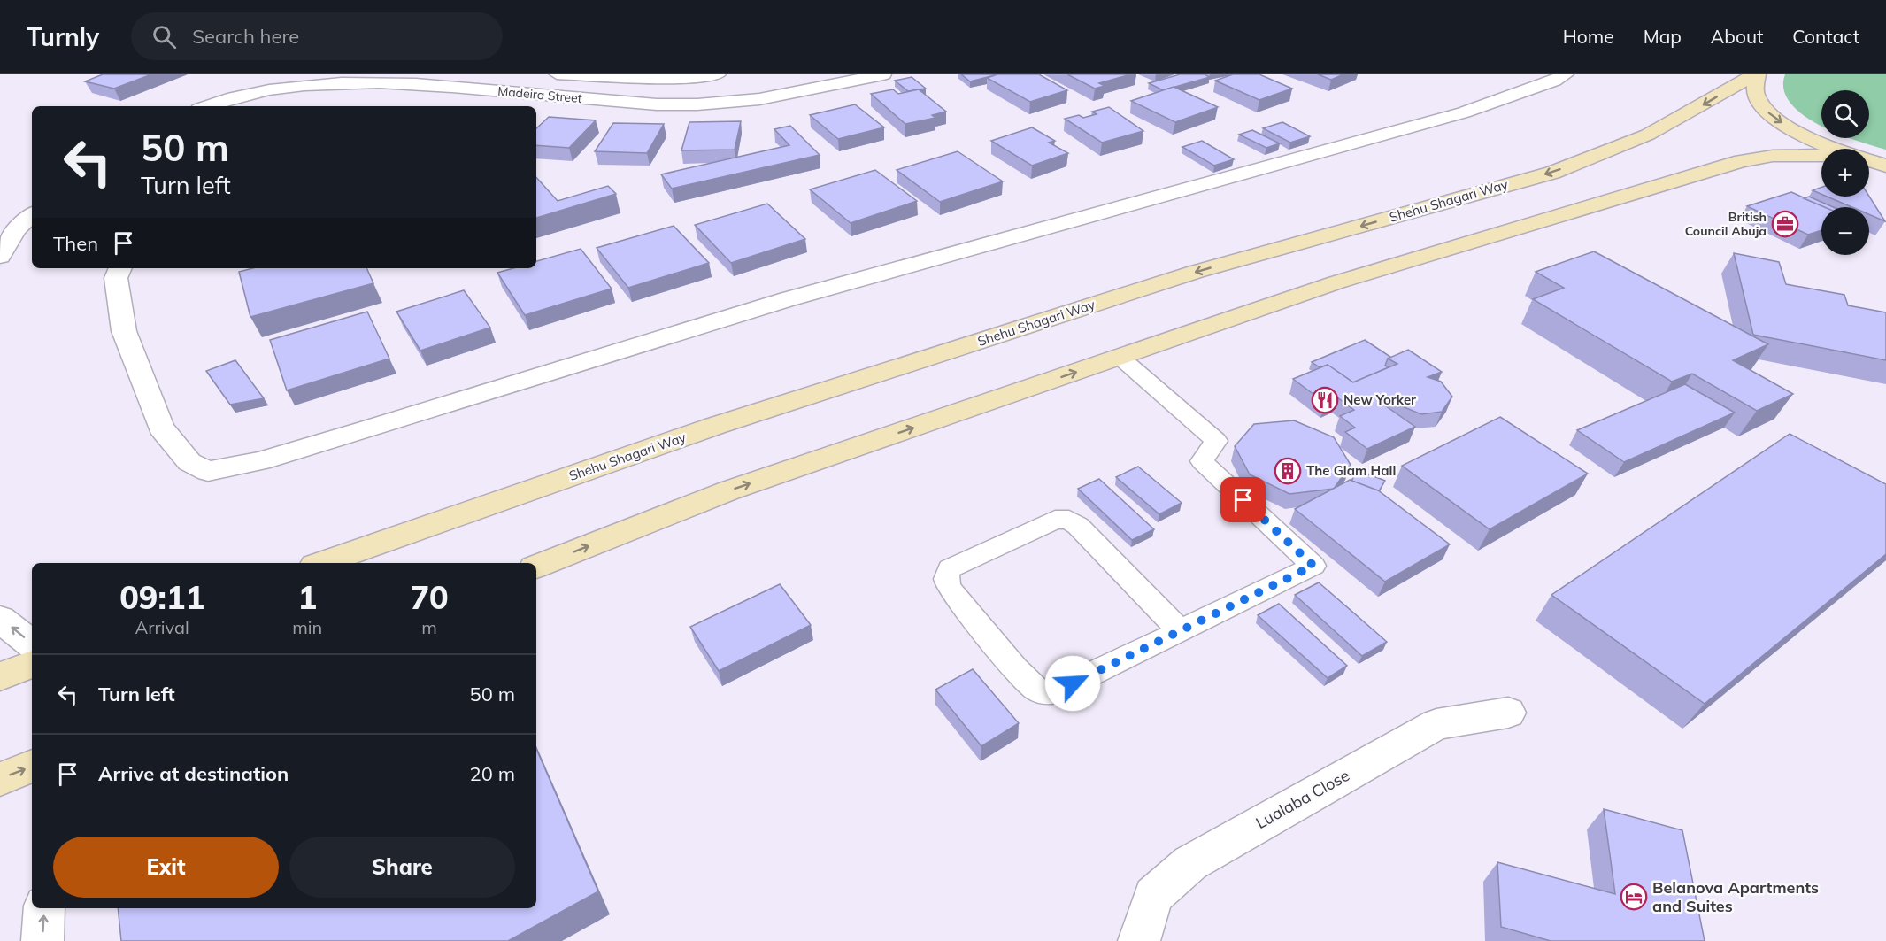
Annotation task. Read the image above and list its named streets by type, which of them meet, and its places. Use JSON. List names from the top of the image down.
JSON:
{
  "streets": {
    "main road": ["Shehu Shagari Way"],
    "street": ["Madeira Street", "Lualaba Close"]
  },
  "places": {
    "office": ["British Council Abuja"],
    "restaurant": ["New Yorker"],
    "building": ["The Glam Hall"],
    "hotel": ["Belanova Apartments and Suites"]
  },
  "page": {
    "header": "Turnly",
    "search": "Search here",
    "nav": [
      "Home",
      "Map",
      "About",
      "Contact"
    ],
    "map_buttons": ["+", "−"],
    "turn": ["50 m", "Turn left"],
    "then": "Then",
    "eta": [
      "09:11",
      "Arrival",
      "1",
      "min",
      "70",
      "m"
    ],
    "list": [
      {
        "name": "Turn left",
        "value": "50 m"
      },
      {
        "name": "Arrive at destination",
        "value": "20 m"
      }
    ],
    "buttons": ["Exit", "Share"]
  }
}
